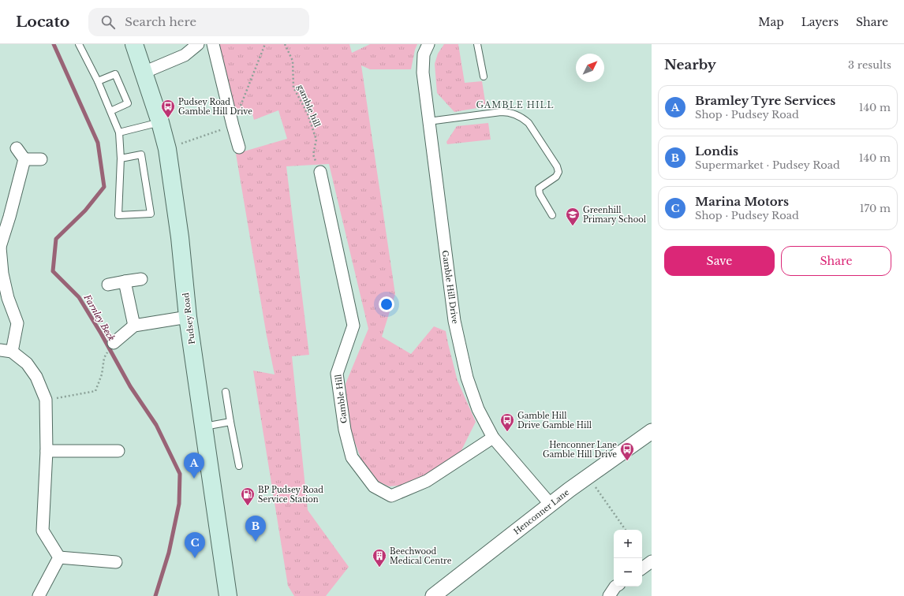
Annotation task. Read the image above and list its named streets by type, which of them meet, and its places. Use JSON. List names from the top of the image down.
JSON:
{
  "streets": {
    "main road": ["Pudsey Road"],
    "street": ["Gamble Hill Drive", "Gamble Hill", "Henconner Lane"],
    "path": ["gamble hill"]
  },
  "crossings": [
    ["gamble hill", "Gamble Hill"],
    ["Gamble Hill Drive", "Gamble Hill"],
    ["Gamble Hill Drive", "Henconner Lane"]
  ],
  "districts": ["GAMBLE HILL"],
  "water": ["Farnley Beck"],
  "places": {
    "bus stop": ["Pudsey Road Gamble Hill Drive", "Gamble Hill Drive Gamble Hill", "Henconner Lane Gamble Hill Drive"],
    "school or university": ["Greenhill Primary School"],
    "fuel station": ["BP Pudsey Road Service Station"],
    "building": ["Beechwood Medical Centre"]
  },
  "north": "top right",
  "page": {
    "header": "Locato",
    "search": "Search here",
    "nav": ["Map", "Layers", "Share"],
    "heading": ["Nearby", "3 results"],
    "list": [
      {
        "mark": "A",
        "name": "Bramley Tyre Services",
        "note": "Shop · Pudsey Road",
        "value": "140 m"
      },
      {
        "mark": "B",
        "name": "Londis",
        "note": "Supermarket · Pudsey Road",
        "value": "140 m"
      },
      {
        "mark": "C",
        "name": "Marina Motors",
        "note": "Shop · Pudsey Road",
        "value": "170 m"
      }
    ],
    "buttons": ["Save", "Share"],
    "pins": ["A", "B", "C"],
    "map_buttons": ["+", "−"]
  }
}
